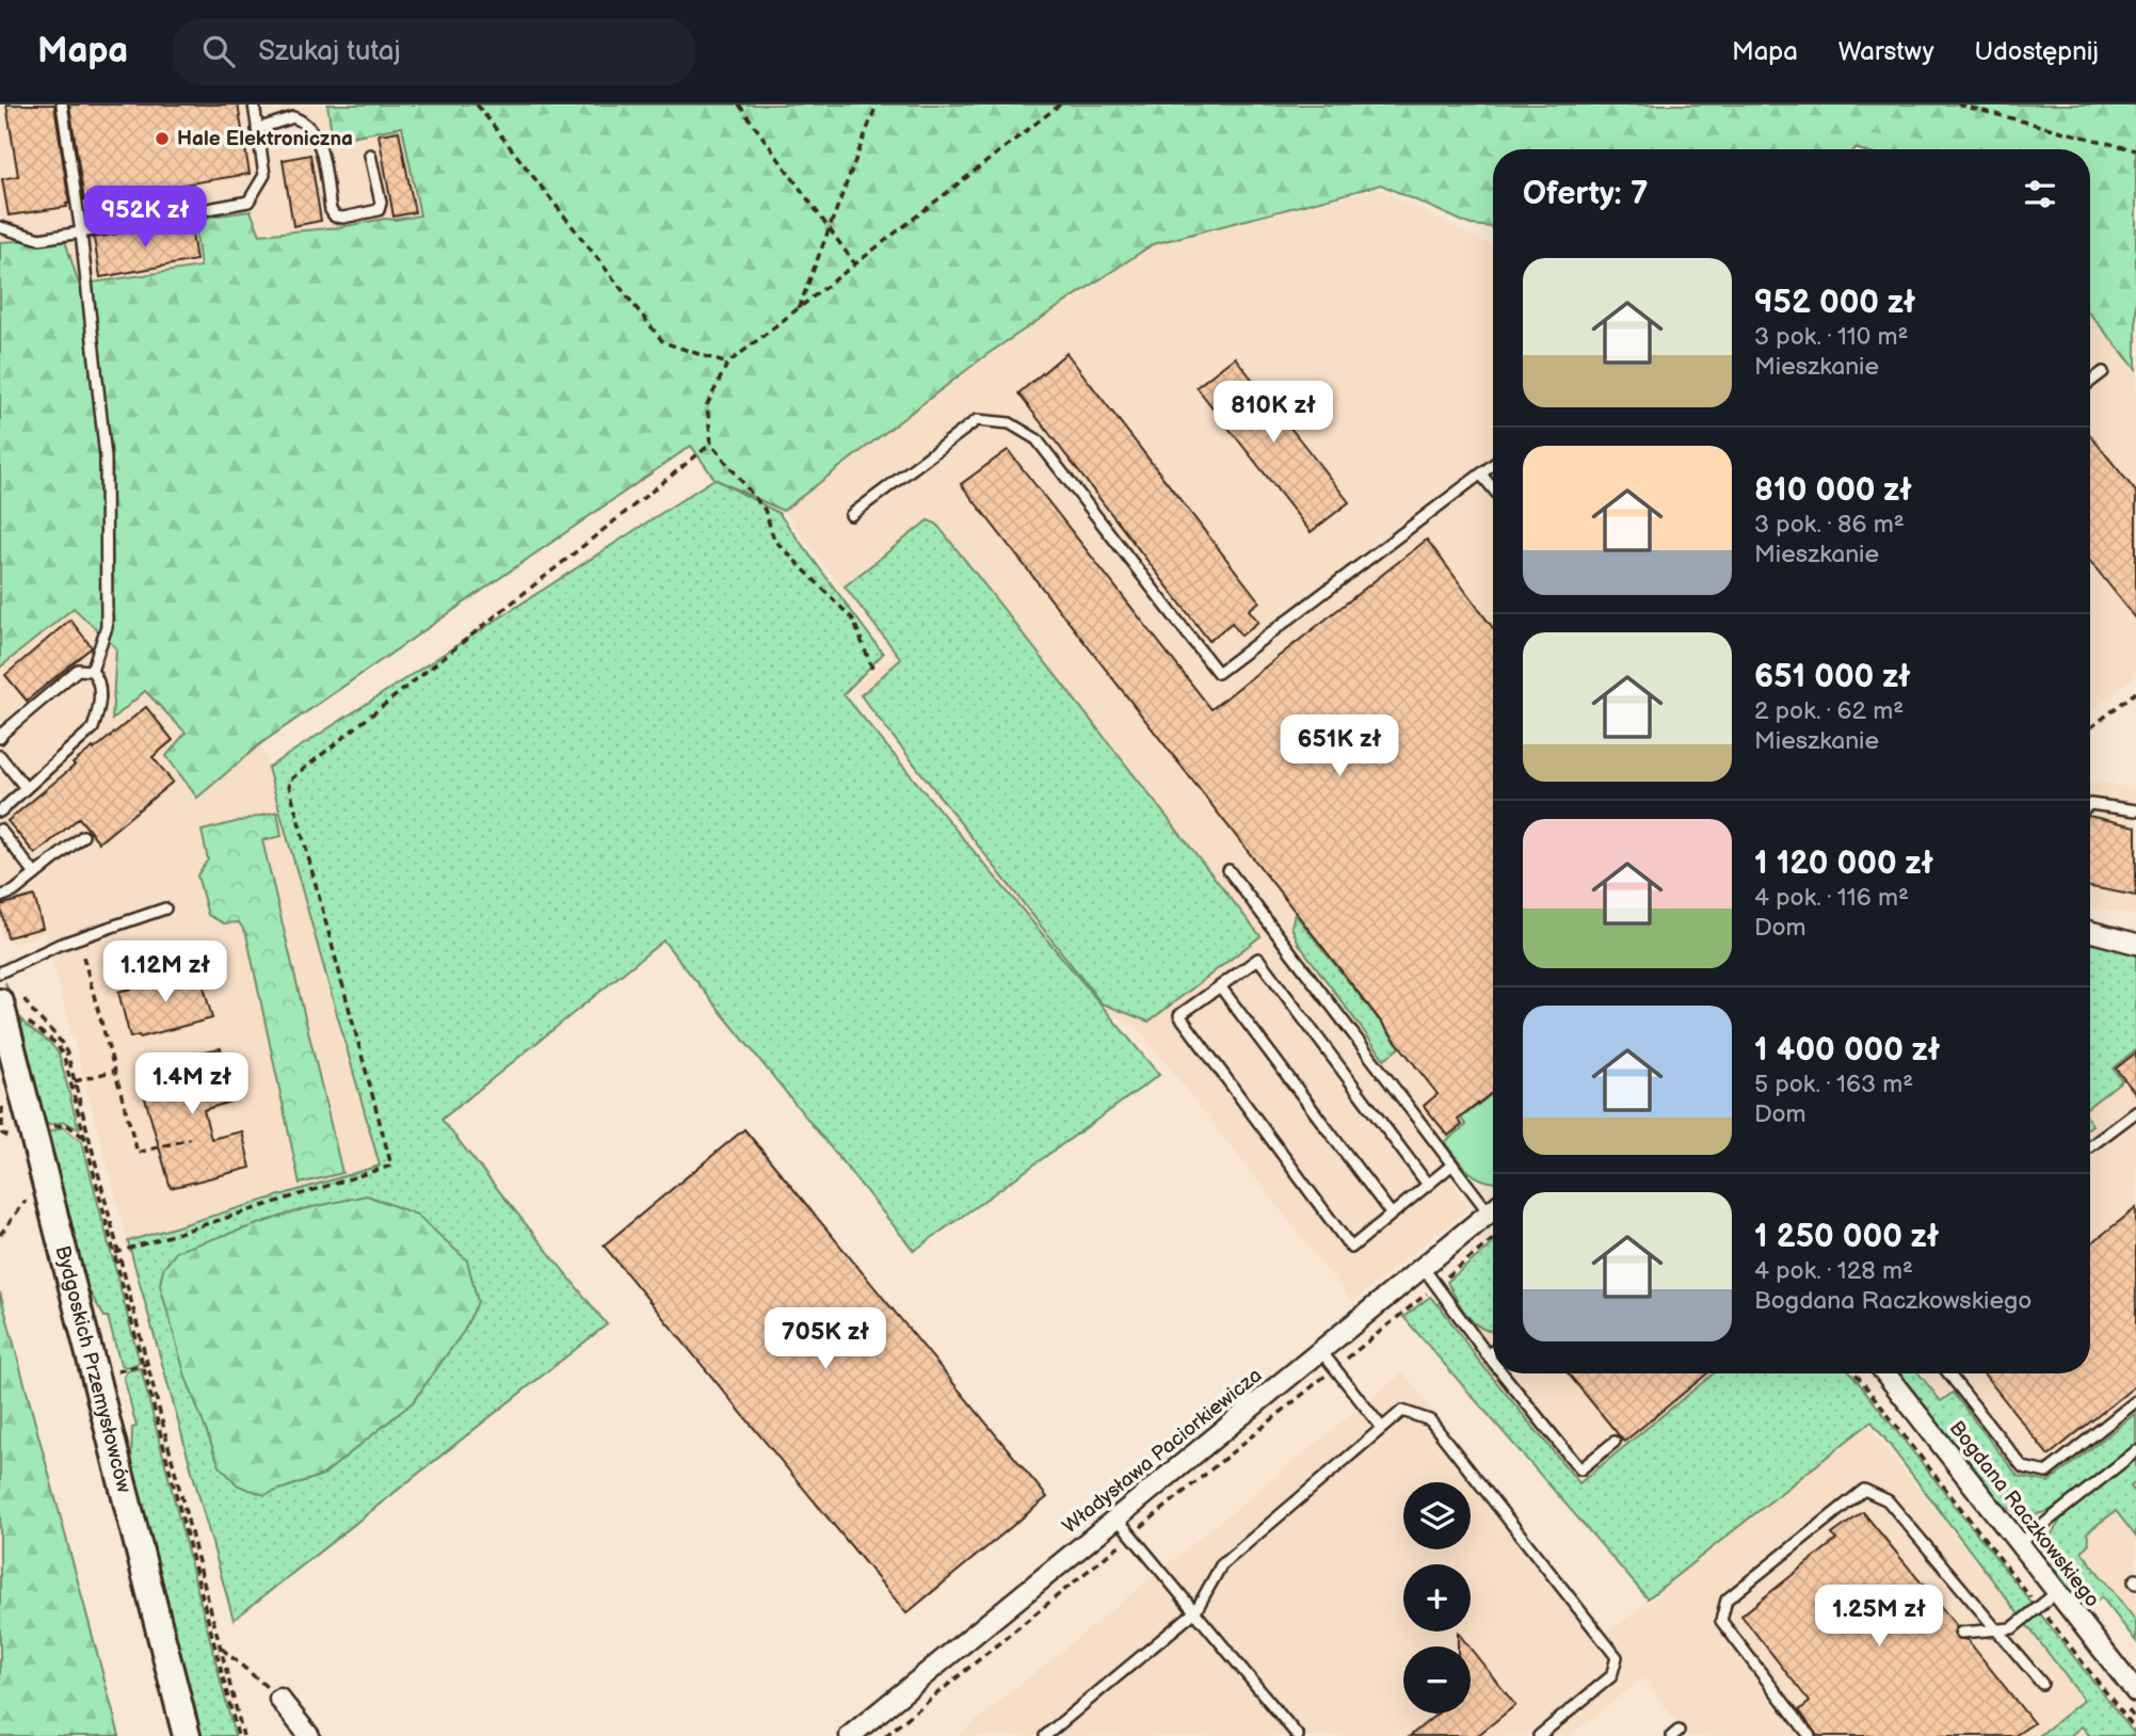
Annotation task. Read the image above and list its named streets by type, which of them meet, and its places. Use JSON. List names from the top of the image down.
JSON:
{
  "streets": {
    "street": ["Bydgoskich Przemysłowców", "Władysława Paciorkiewicza", "Bogdana Raczkowskiego"]
  },
  "places": ["Hale Elektroniczna"],
  "page": {
    "header": "Mapa",
    "search": "Szukaj tutaj",
    "nav": ["Mapa", "Warstwy", "Udostępnij"],
    "heading": "Oferty: 7",
    "price": [
      "952K zł",
      "810K zł",
      "651K zł",
      "1.12M zł",
      "1.4M zł",
      "705K zł",
      "1.25M zł"
    ],
    "list": [
      {
        "name": "952 000 zł",
        "note": "3 pok. · 110 m² · Mieszkanie"
      },
      {
        "name": "810 000 zł",
        "note": "3 pok. · 86 m² · Mieszkanie"
      },
      {
        "name": "651 000 zł",
        "note": "2 pok. · 62 m² · Mieszkanie"
      },
      {
        "name": "1 120 000 zł",
        "note": "4 pok. · 116 m² · Dom"
      },
      {
        "name": "1 400 000 zł",
        "note": "5 pok. · 163 m² · Dom"
      },
      {
        "name": "1 250 000 zł",
        "note": "4 pok. · 128 m² · Bogdana Raczkowskiego"
      }
    ],
    "map_buttons": ["+", "−"]
  }
}
